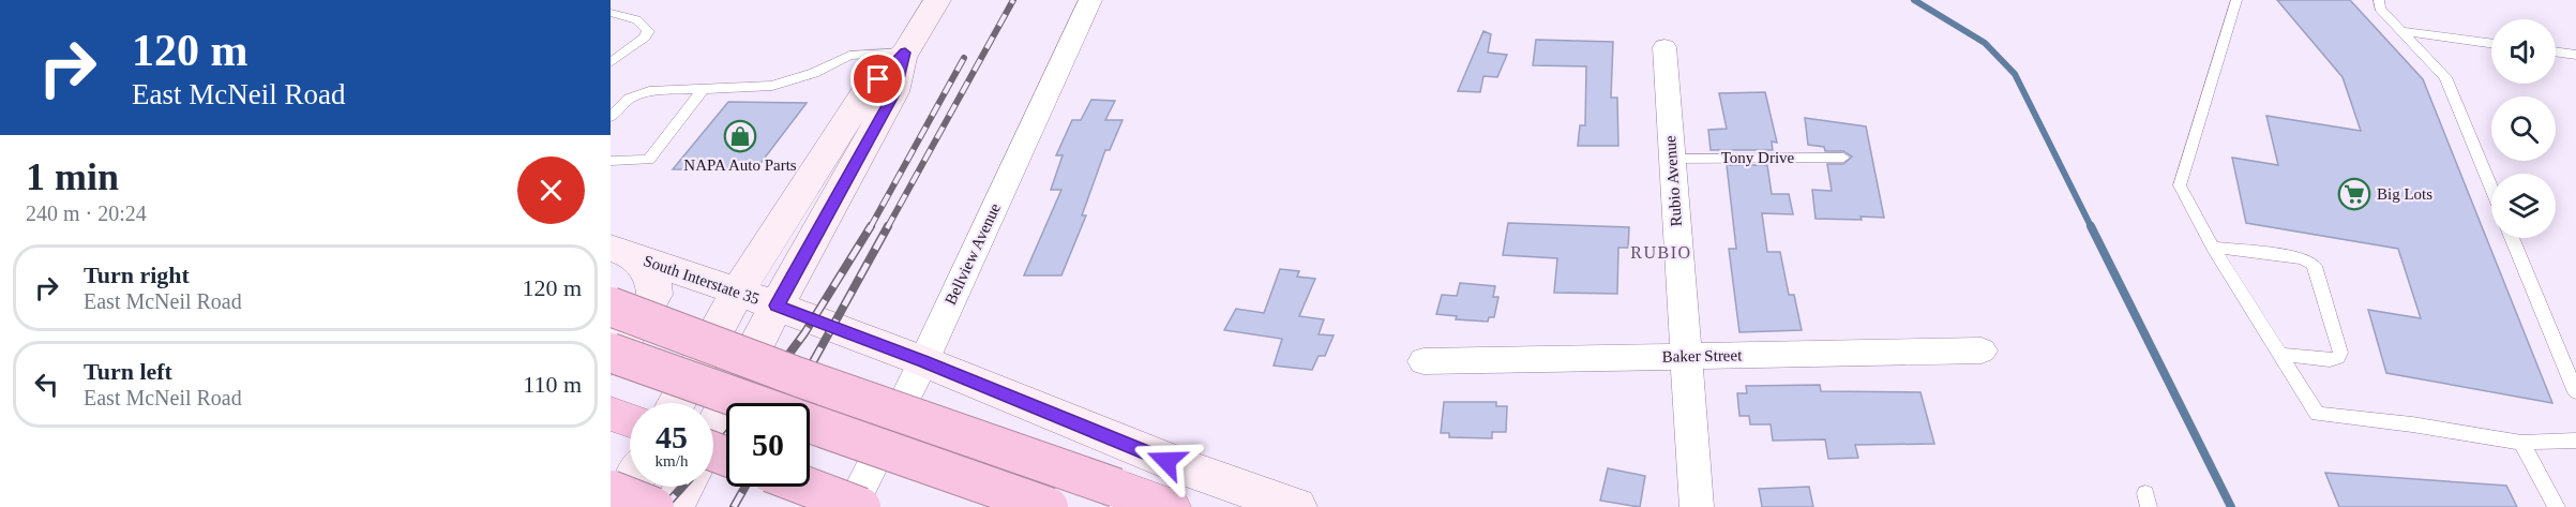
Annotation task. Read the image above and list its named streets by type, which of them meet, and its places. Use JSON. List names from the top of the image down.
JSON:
{
  "streets": {
    "main road": ["South Interstate 35"],
    "street": ["Rubio Avenue", "Bellview Avenue", "Baker Street"],
    "lane": ["Tony Drive"]
  },
  "crossings": [
    ["Tony Drive", "Rubio Avenue"],
    ["Rubio Avenue", "Baker Street"],
    ["Bellview Avenue", "South Interstate 35"]
  ],
  "districts": ["RUBIO"],
  "places": {
    "shop": ["NAPA Auto Parts"],
    "supermarket": ["Big Lots"]
  },
  "page": {
    "turn": ["120 m", "East McNeil Road"],
    "heading": ["1 min", "240 m · 20:24"],
    "list": [
      {
        "name": "Turn right",
        "note": "East McNeil Road",
        "value": "120 m"
      },
      {
        "name": "Turn left",
        "note": "East McNeil Road",
        "value": "110 m"
      }
    ],
    "speed": "45 km/h",
    "limit": "50"
  }
}
